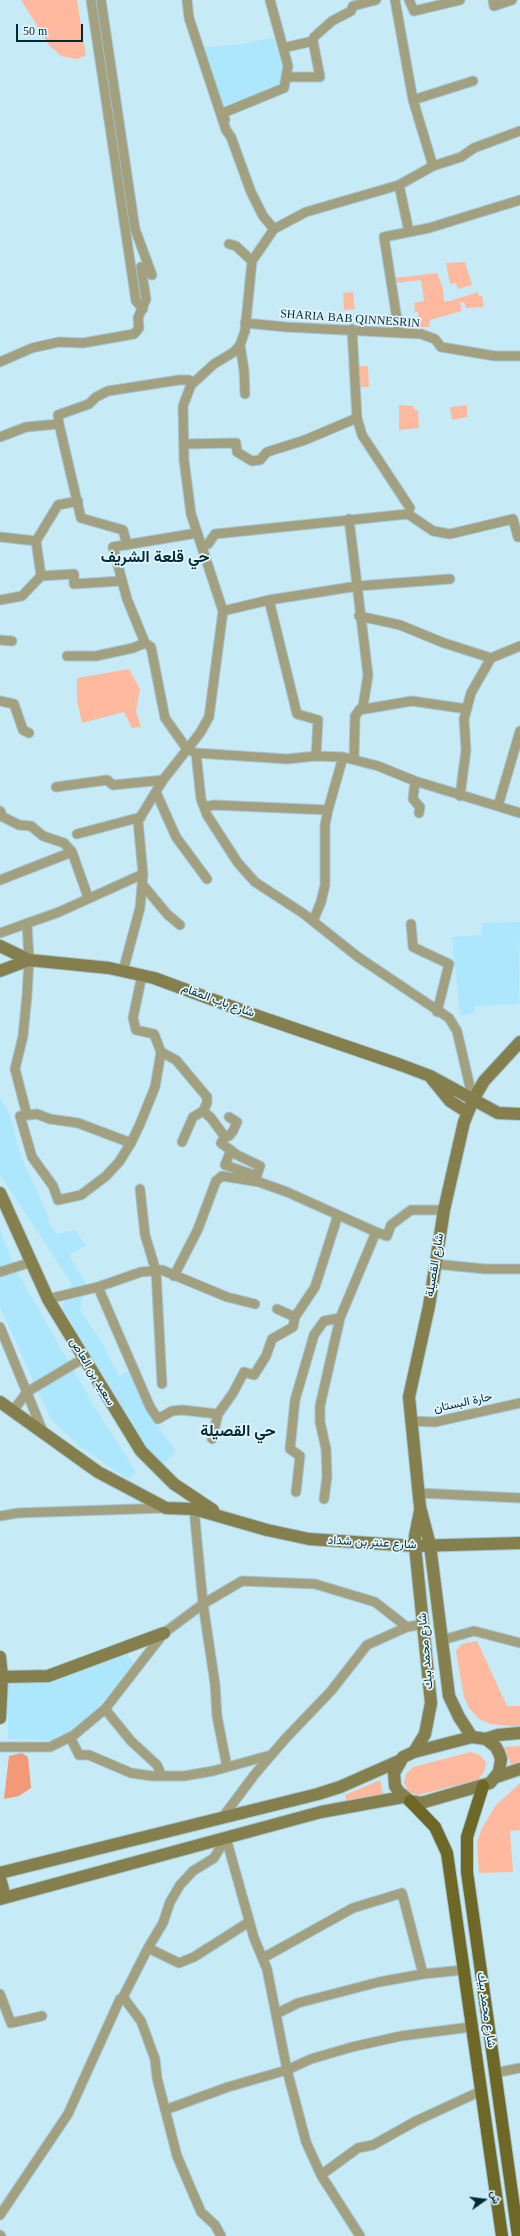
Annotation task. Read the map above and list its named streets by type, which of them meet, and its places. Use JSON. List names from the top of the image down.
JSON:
{
  "streets": {
    "main road": [
      "شارع باب المقام",
      "شارع القصيلة",
      "سعيد بن العاص",
      "شارع عنتر بن شداد",
      "شارع محمد بيك"
    ],
    "street": ["SHARIA BAB QINNESRIN", "حارة البستان"]
  },
  "crossings": [
    ["شارع باب المقام", "شارع القصيلة"],
    ["شارع القصيلة", "حارة البستان"],
    ["شارع القصيلة", "شارع عنتر بن شداد"],
    ["شارع القصيلة", "شارع محمد بيك"],
    ["سعيد بن العاص", "شارع عنتر بن شداد"],
    ["شارع عنتر بن شداد", "شارع محمد بيك"]
  ],
  "districts": ["حي قلعة الشريف", "حي القصيلة"],
  "scale_bar": "50 m",
  "north": "right"
}
